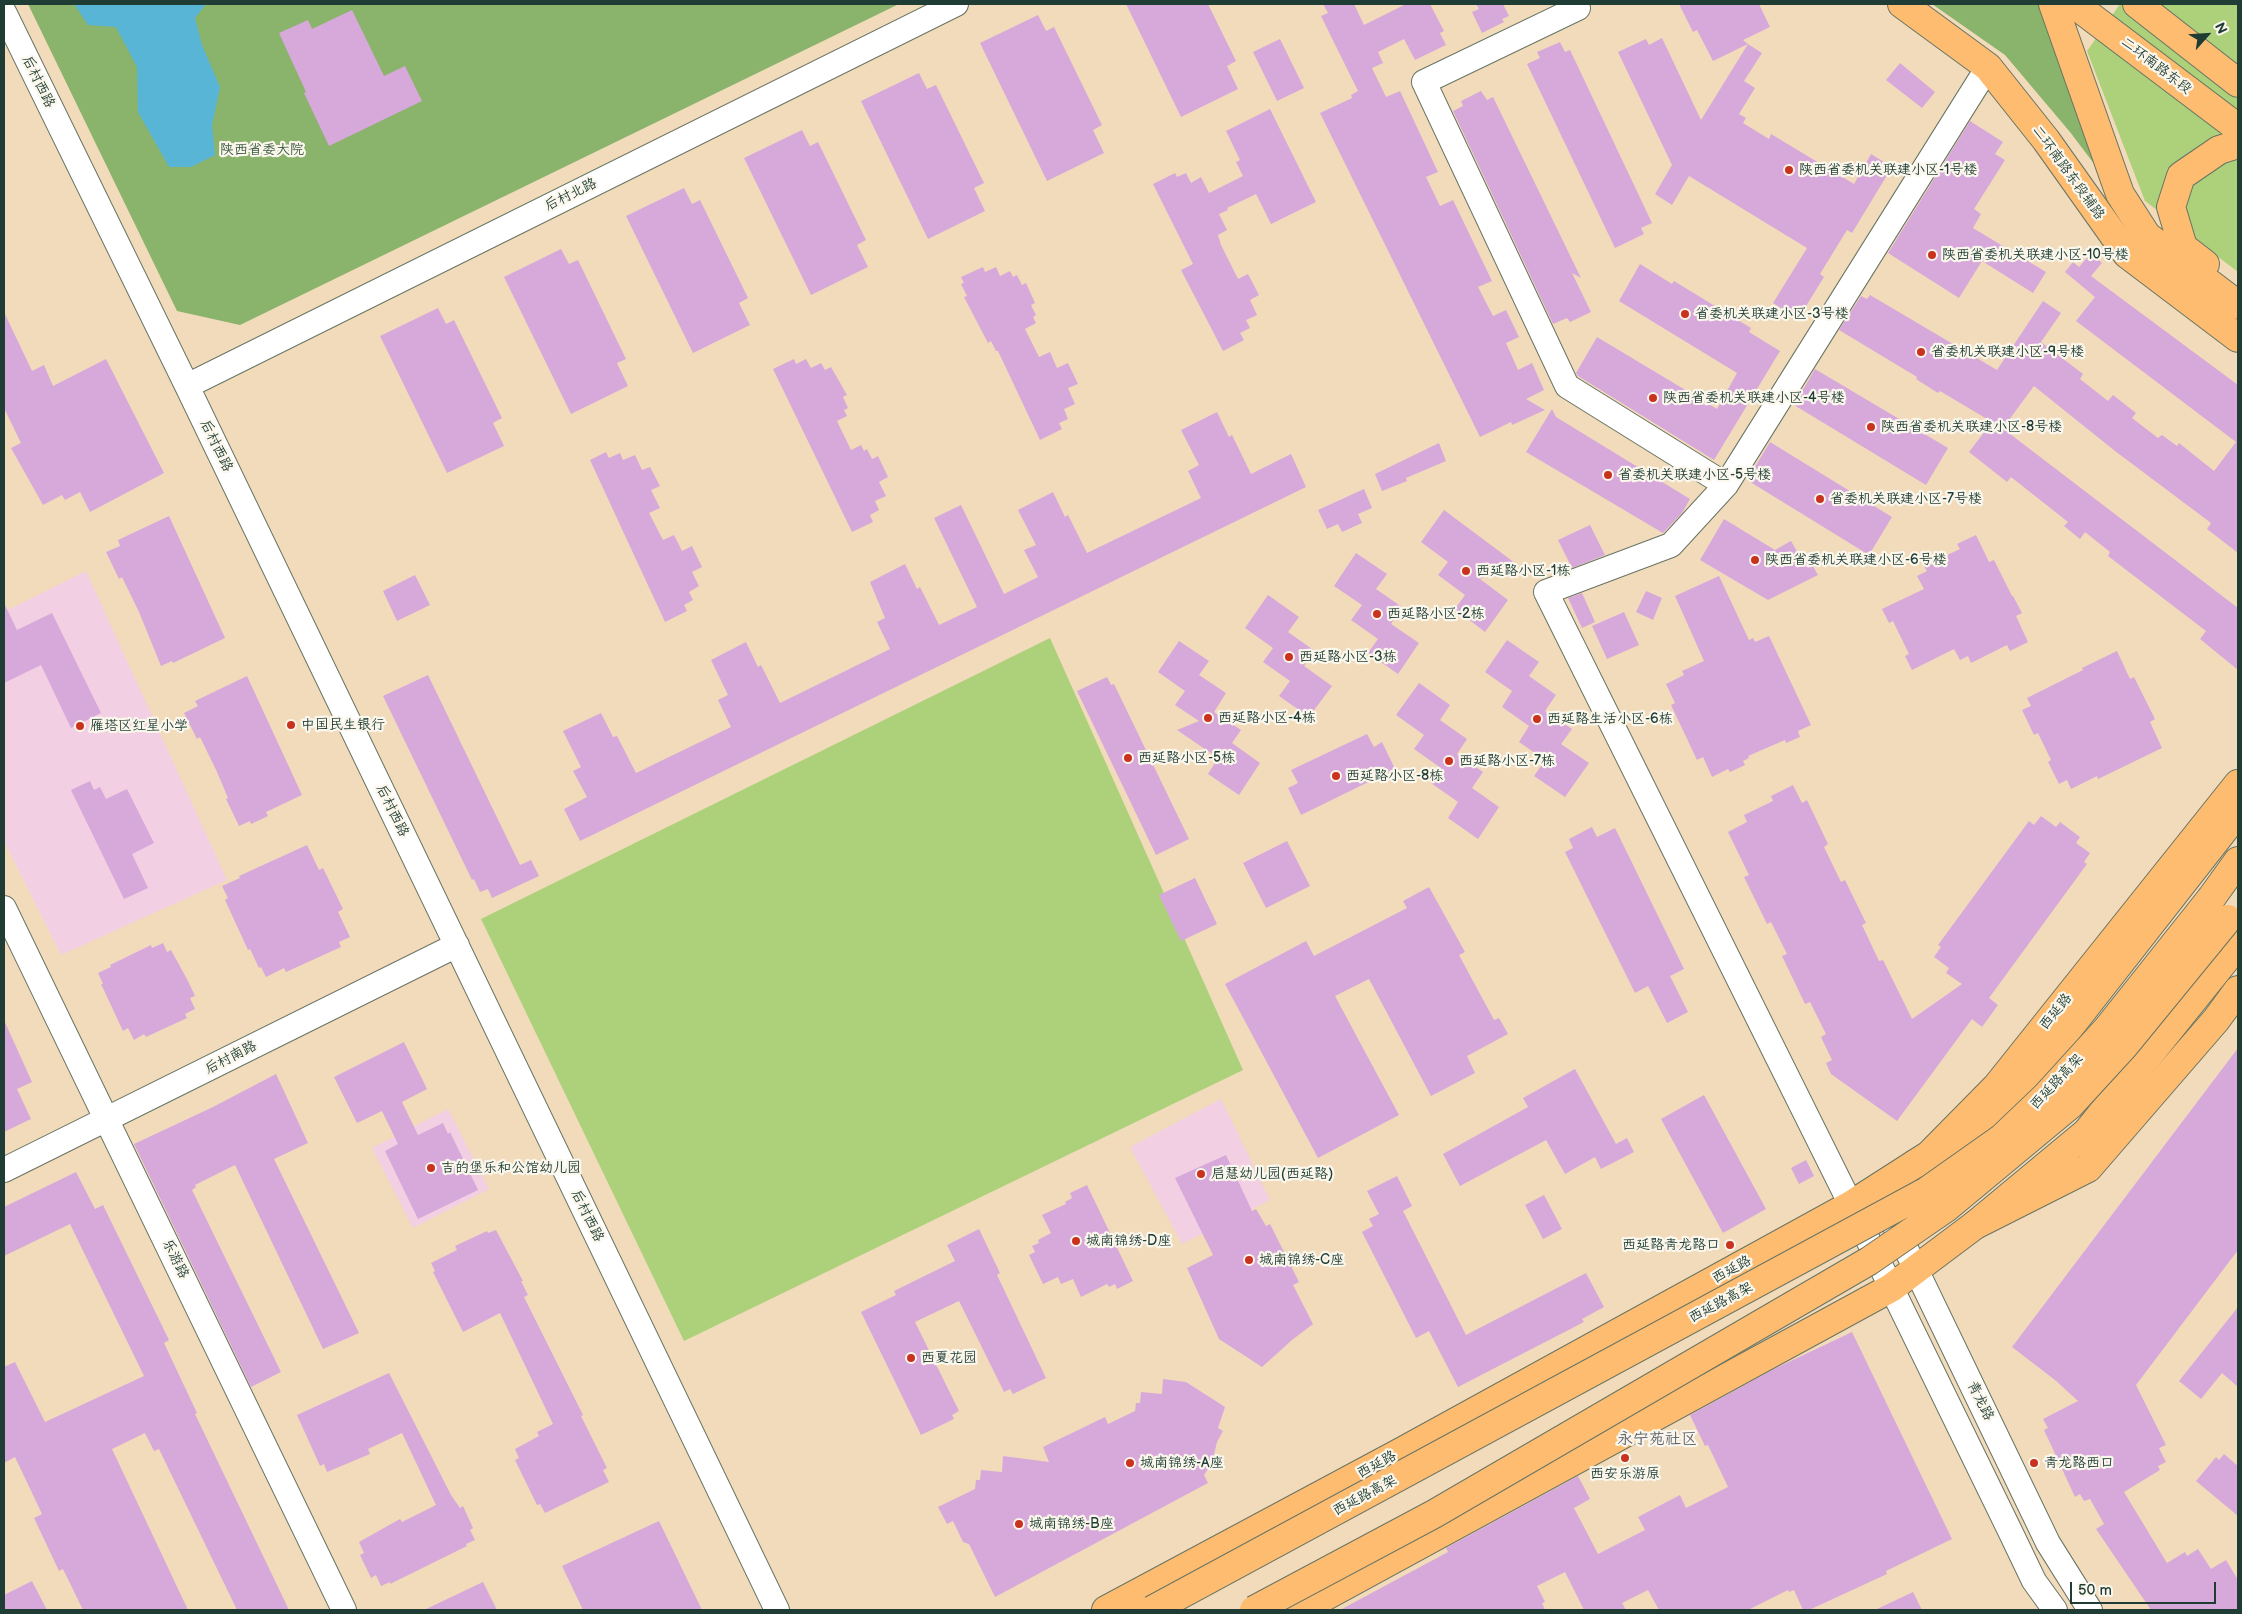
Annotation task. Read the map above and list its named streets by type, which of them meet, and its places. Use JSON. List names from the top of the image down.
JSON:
{
  "streets": {
    "main road": [
      "二环南路东段",
      "二环南路东段辅路",
      "西延路",
      "西延路高架"
    ],
    "street": [
      "后村西路",
      "后村北路",
      "后村南路",
      "乐游路",
      "青龙路"
    ]
  },
  "crossings": [
    ["后村西路", "后村北路"],
    ["后村西路", "后村南路"],
    ["西延路", "青龙路"],
    ["后村南路", "乐游路"]
  ],
  "districts": ["永宁苑社区"],
  "parks": ["陕西省委大院"],
  "places": [
    "陕西省委机关联建小区-1号楼",
    "陕西省委机关联建小区-10号楼",
    "省委机关联建小区-3号楼",
    "省委机关联建小区-9号楼",
    "陕西省委机关联建小区-4号楼",
    "陕西省委机关联建小区-8号楼",
    "省委机关联建小区-5号楼",
    "省委机关联建小区-7号楼",
    "陕西省委机关联建小区-6号楼",
    "西延路小区-1栋",
    "西延路小区-2栋",
    "西延路小区-3栋",
    "西延路小区-4栋",
    "西延路生活小区-6栋",
    "中国民生银行",
    "雁塔区红星小学",
    "西延路小区-5栋",
    "西延路小区-7栋",
    "西延路小区-8栋",
    "吉的堡乐和公馆幼儿园",
    "启慧幼儿园(西延路)",
    "城南锦绣-D座",
    "西延路青龙路口",
    "城南锦绣-C座",
    "西夏花园",
    "西安乐游原",
    "城南锦绣-A座",
    "青龙路西口",
    "城南锦绣-B座"
  ],
  "scale_bar": "50 m",
  "north": "top right"
}
